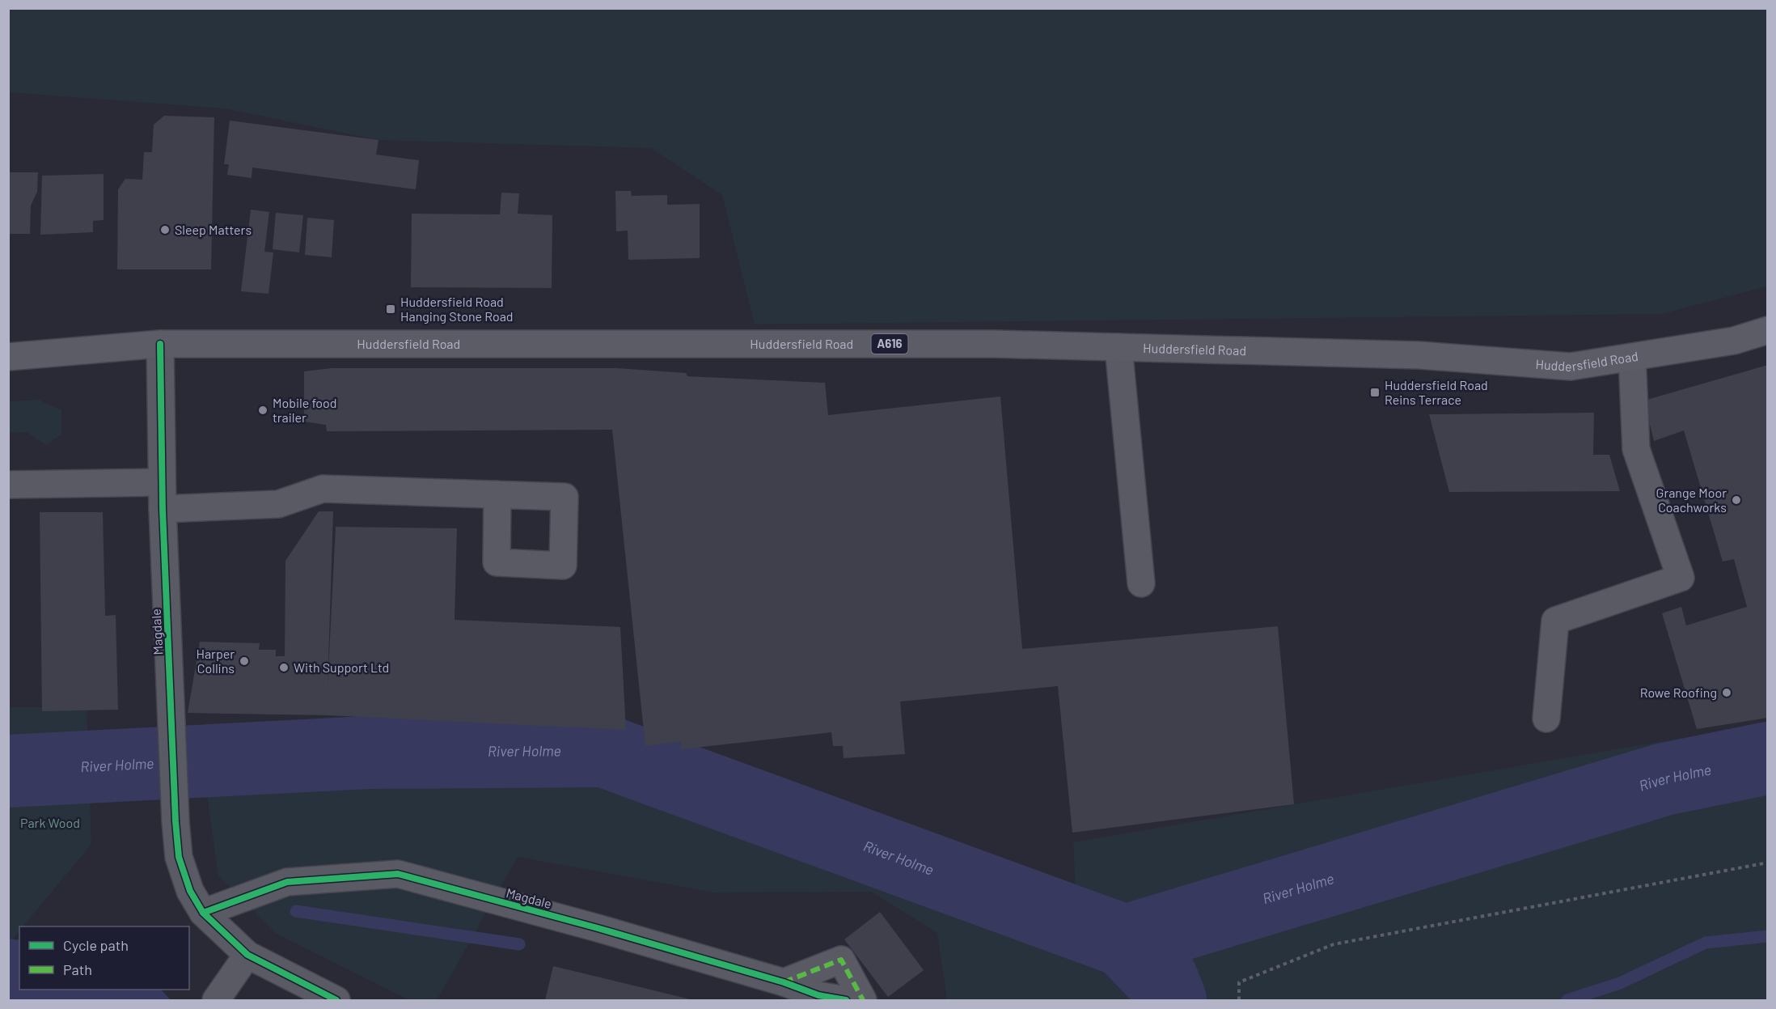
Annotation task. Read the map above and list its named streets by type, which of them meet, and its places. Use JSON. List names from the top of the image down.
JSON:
{
  "streets": {
    "main road": ["Huddersfield Road", "A616"],
    "street": ["Magdale"]
  },
  "crossings": [
    ["Huddersfield Road", "Magdale"]
  ],
  "water": ["River Holme"],
  "parks": ["Park Wood"],
  "places": {
    "other": [
      "Sleep Matters",
      "Mobile food trailer",
      "Grange Moor Coachworks",
      "Harper Collins",
      "With Support Ltd",
      "Rowe Roofing"
    ],
    "transit": ["Huddersfield Road Hanging Stone Road", "Huddersfield Road Reins Terrace"]
  },
  "legend": ["Cycle path", "Path"]
}
